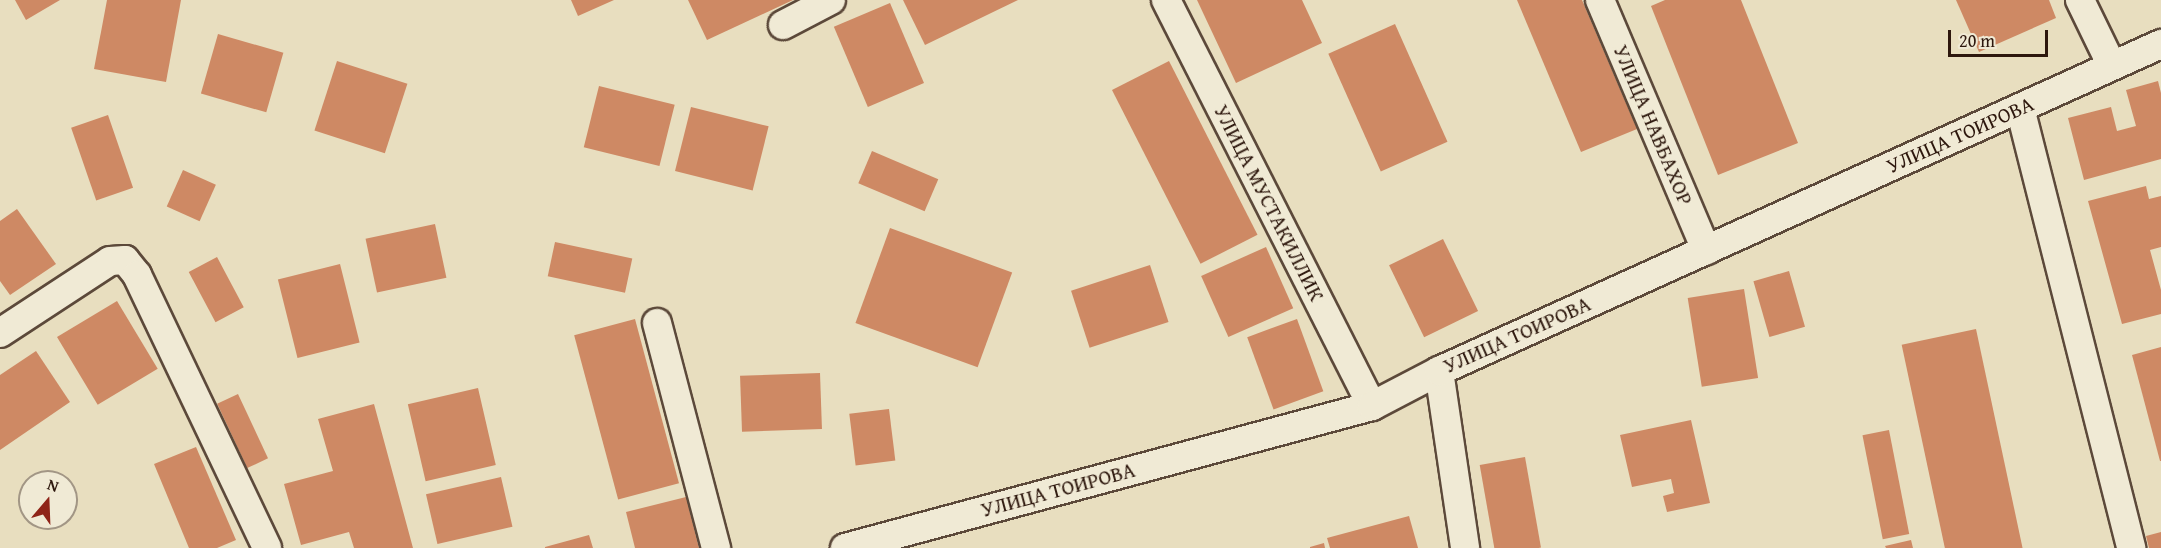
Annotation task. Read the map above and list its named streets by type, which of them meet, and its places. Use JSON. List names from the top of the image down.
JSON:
{
  "streets": {
    "street": ["УЛИЦА НАВБАХОР", "УЛИЦА ТОИРОВА", "УЛИЦА МУСТАКИЛЛИК"]
  },
  "crossings": [
    ["УЛИЦА НАВБАХОР", "УЛИЦА ТОИРОВА"],
    ["УЛИЦА ТОИРОВА", "УЛИЦА МУСТАКИЛЛИК"]
  ],
  "scale_bar": "20 m",
  "north": "top"
}
